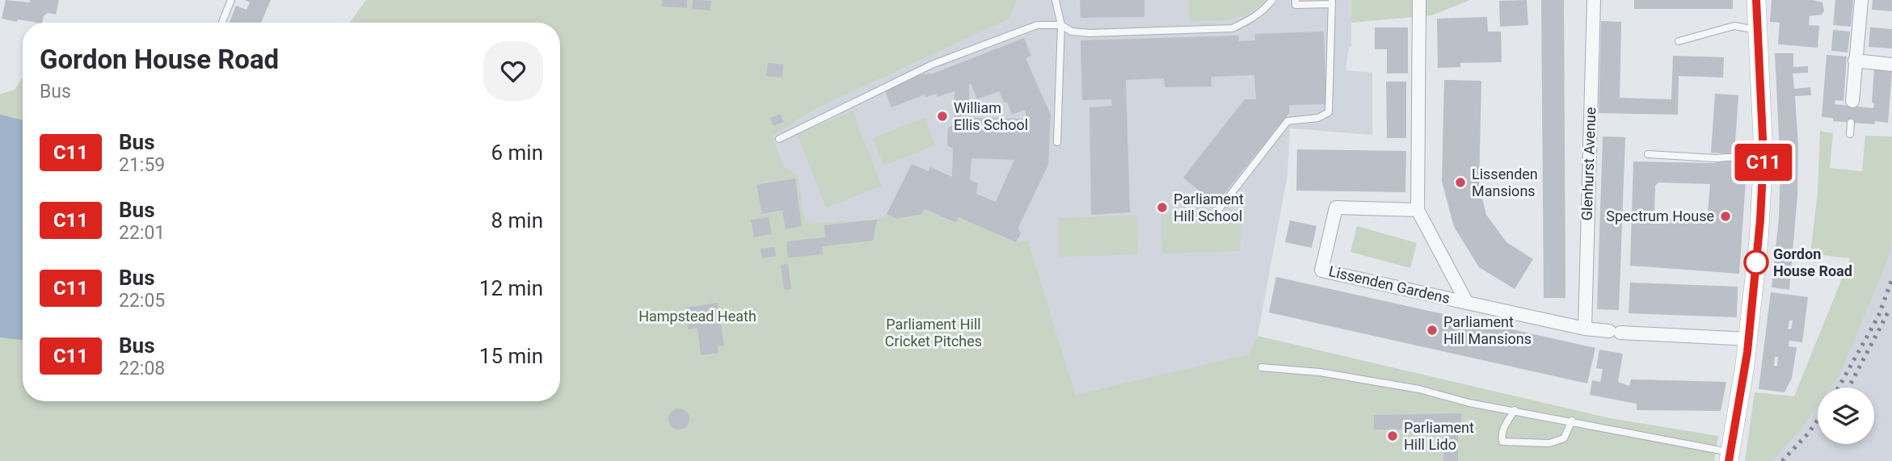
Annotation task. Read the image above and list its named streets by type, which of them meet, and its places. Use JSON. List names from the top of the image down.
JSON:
{
  "streets": {
    "street": ["Glenhurst Avenue", "Lissenden Gardens"]
  },
  "crossings": [
    ["Glenhurst Avenue", "Lissenden Gardens"]
  ],
  "parks": ["Hampstead Heath", "Parliament Hill Cricket Pitches"],
  "places": [
    "William Ellis School",
    "Lissenden Mansions",
    "Parliament Hill School",
    "Spectrum House",
    "Gordon House Road",
    "Parliament Hill Mansions",
    "Parliament Hill Lido"
  ],
  "lines": ["bus line C11"],
  "page": {
    "on_map": "C11",
    "heading": ["Gordon House Road", "Bus"],
    "list": [
      {
        "mark": "C11",
        "name": "Bus",
        "note": "21:59",
        "value": "6 min"
      },
      {
        "mark": "C11",
        "name": "Bus",
        "note": "22:01",
        "value": "8 min"
      },
      {
        "mark": "C11",
        "name": "Bus",
        "note": "22:05",
        "value": "12 min"
      },
      {
        "mark": "C11",
        "name": "Bus",
        "note": "22:08",
        "value": "15 min"
      }
    ]
  }
}
